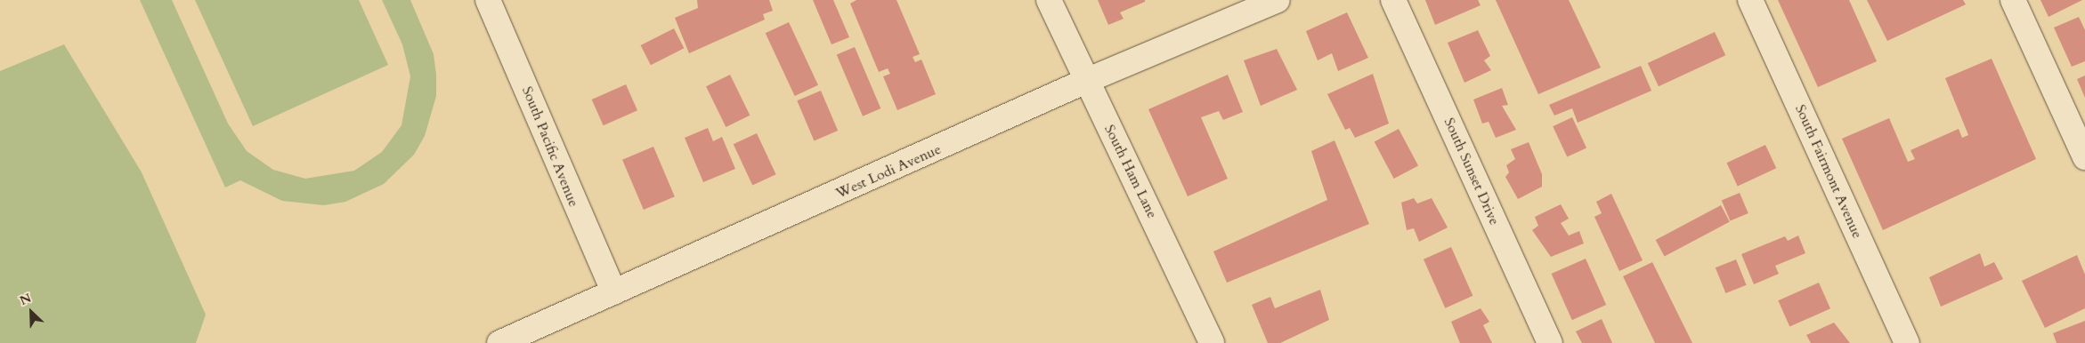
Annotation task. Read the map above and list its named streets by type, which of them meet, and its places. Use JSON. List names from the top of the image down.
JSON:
{
  "streets": {
    "street": [
      "South Pacific Avenue",
      "West Lodi Avenue",
      "South Ham Lane",
      "South Sunset Drive",
      "South Fairmont Avenue"
    ]
  },
  "crossings": [
    ["South Pacific Avenue", "West Lodi Avenue"],
    ["West Lodi Avenue", "South Ham Lane"]
  ],
  "north": "top left"
}
